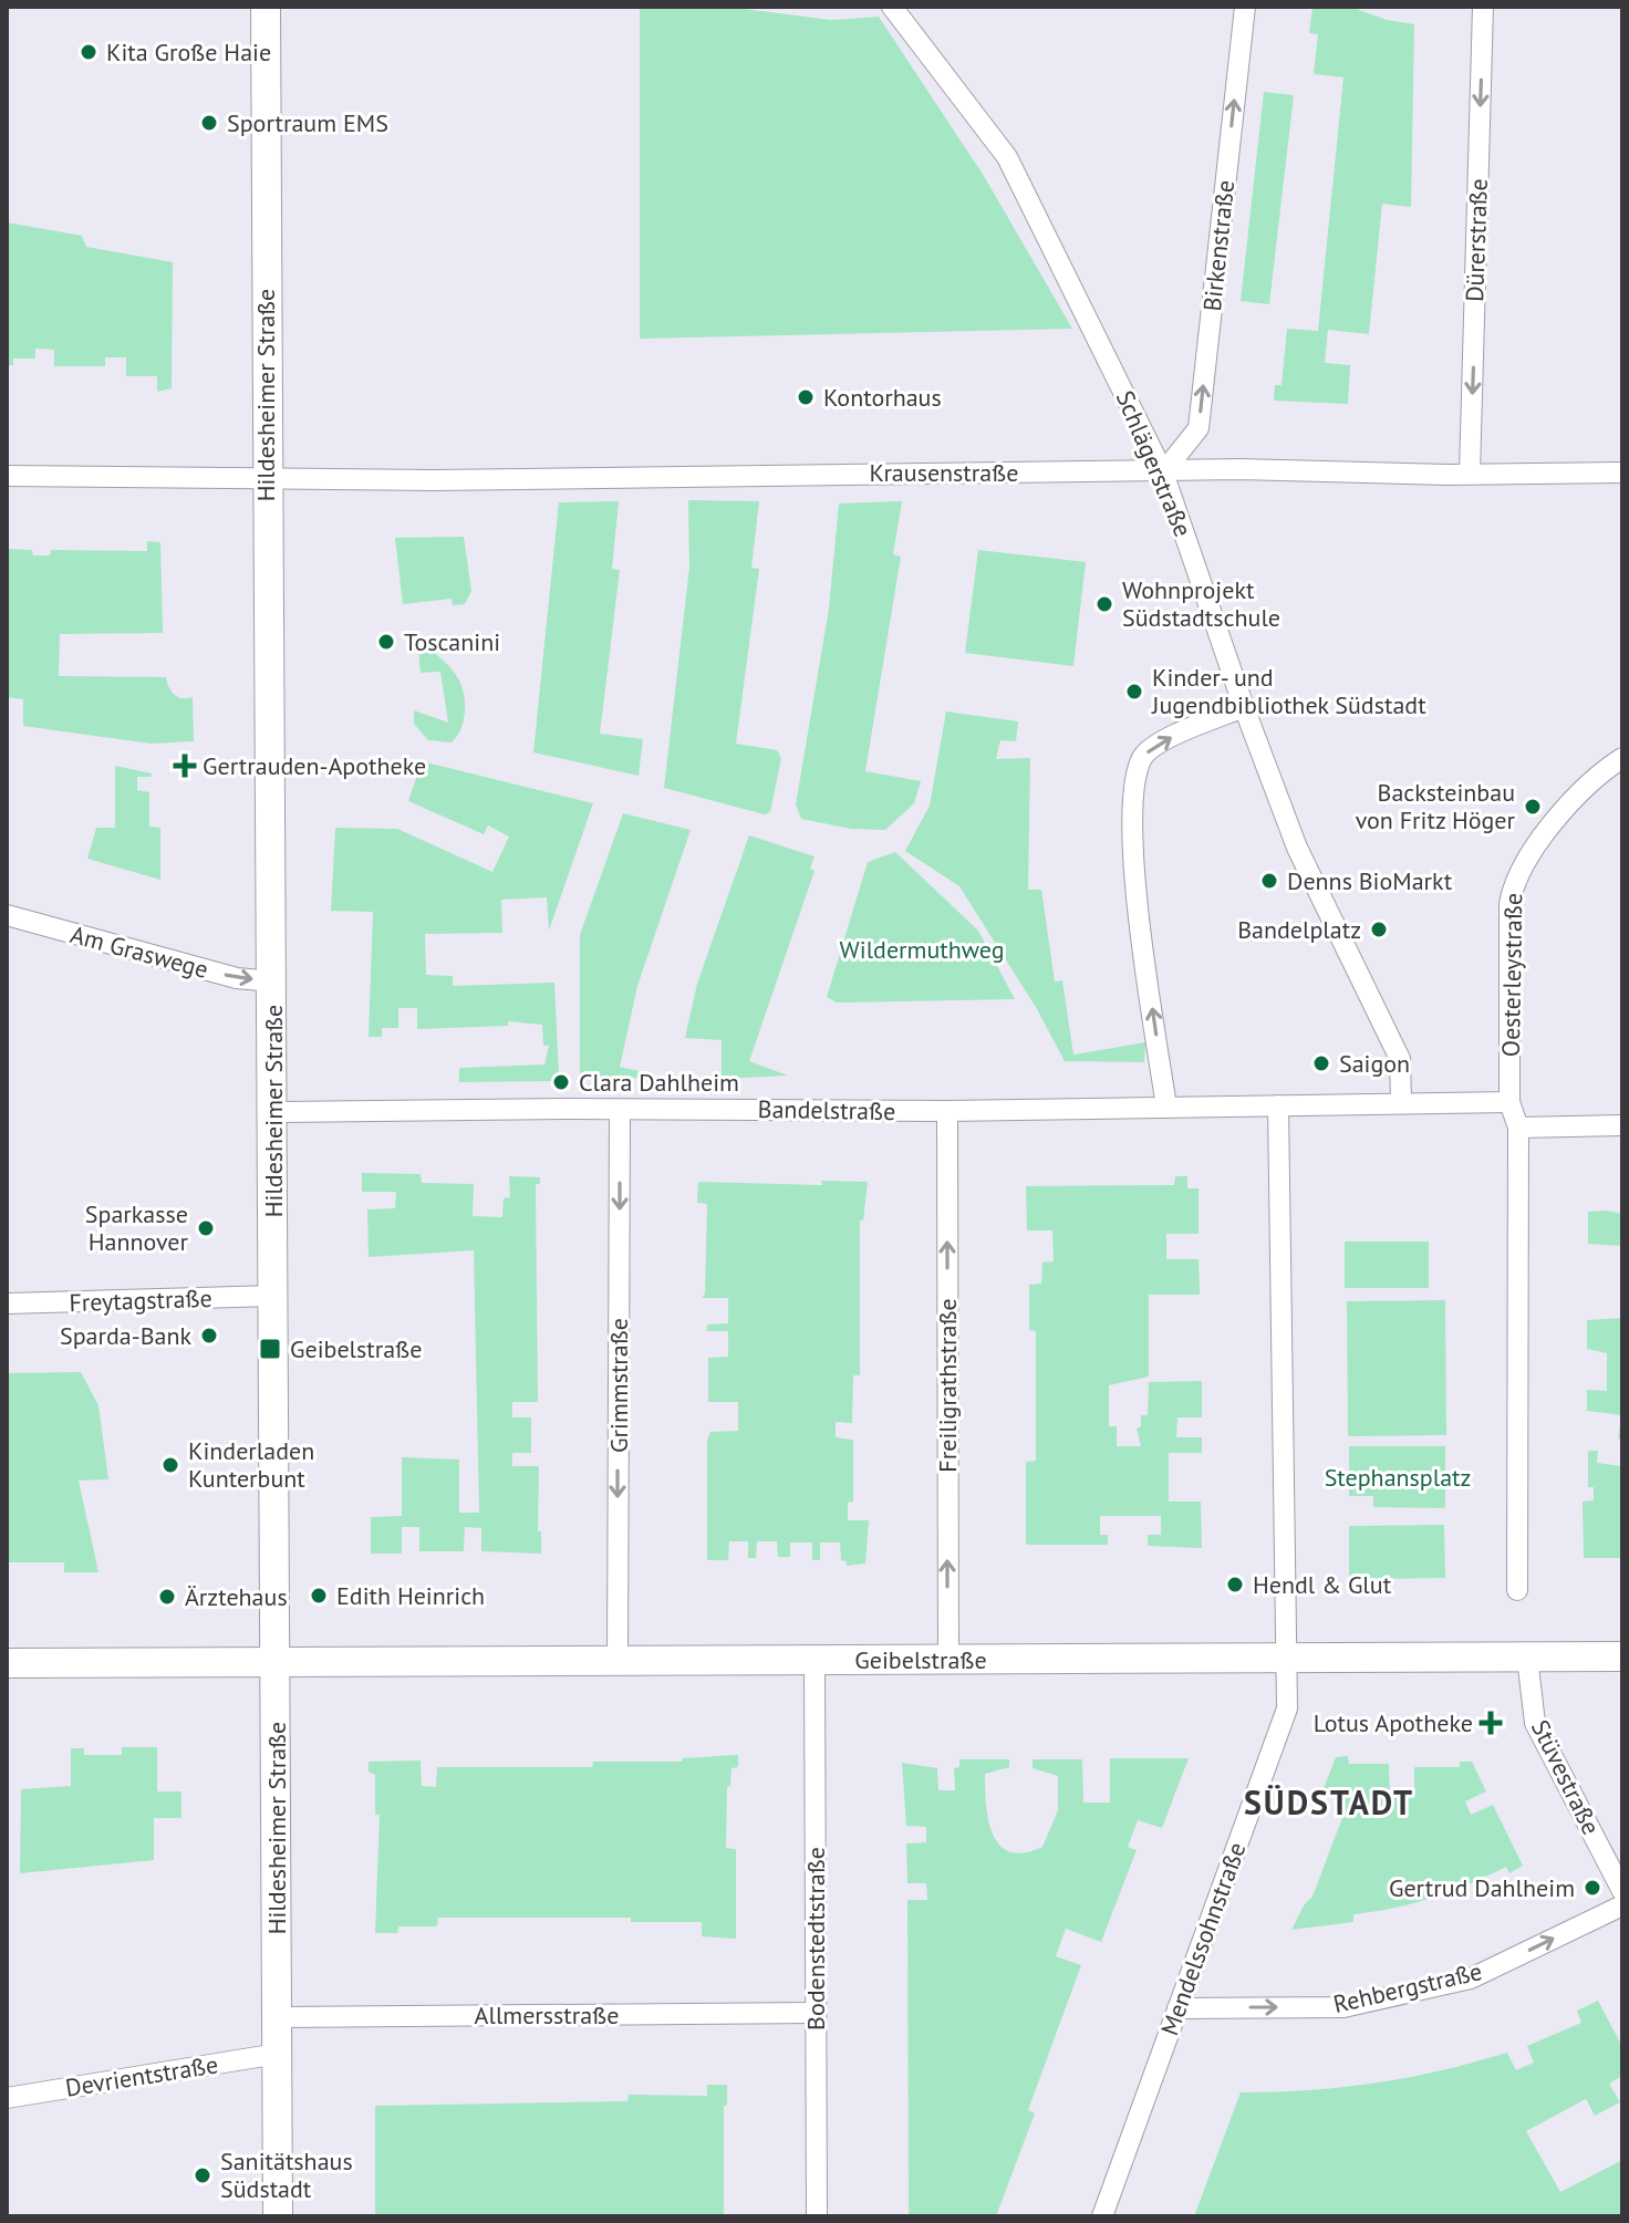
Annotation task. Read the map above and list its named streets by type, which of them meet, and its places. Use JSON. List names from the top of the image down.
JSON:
{
  "streets": {
    "main road": ["Hildesheimer Straße", "Geibelstraße"],
    "street": [
      "Dürerstraße",
      "Birkenstraße",
      "Schlägerstraße",
      "Krausenstraße",
      "Am Graswege",
      "Oesterleystraße",
      "Bandelstraße",
      "Freytagstraße",
      "Grimmstraße",
      "Freiligrathstraße",
      "Stüvestraße",
      "Bodenstedtstraße",
      "Mendelssohnstraße",
      "Rehbergstraße",
      "Allmersstraße",
      "Devrientstraße"
    ]
  },
  "crossings": [
    ["Dürerstraße", "Krausenstraße"],
    ["Birkenstraße", "Schlägerstraße"],
    ["Birkenstraße", "Krausenstraße"],
    ["Hildesheimer Straße", "Krausenstraße"],
    ["Hildesheimer Straße", "Am Graswege"],
    ["Hildesheimer Straße", "Bandelstraße"],
    ["Hildesheimer Straße", "Freytagstraße"],
    ["Hildesheimer Straße", "Geibelstraße"],
    ["Hildesheimer Straße", "Allmersstraße"],
    ["Hildesheimer Straße", "Devrientstraße"],
    ["Schlägerstraße", "Krausenstraße"],
    ["Schlägerstraße", "Bandelstraße"],
    ["Oesterleystraße", "Bandelstraße"],
    ["Bandelstraße", "Grimmstraße"],
    ["Bandelstraße", "Freiligrathstraße"],
    ["Grimmstraße", "Geibelstraße"],
    ["Freiligrathstraße", "Geibelstraße"],
    ["Geibelstraße", "Stüvestraße"],
    ["Geibelstraße", "Bodenstedtstraße"],
    ["Geibelstraße", "Mendelssohnstraße"],
    ["Bodenstedtstraße", "Allmersstraße"],
    ["Mendelssohnstraße", "Rehbergstraße"]
  ],
  "one_way": [
    "Dürerstraße",
    "Birkenstraße",
    "Am Graswege",
    "Grimmstraße",
    "Freiligrathstraße",
    "Rehbergstraße"
  ],
  "districts": ["SÜDSTADT"],
  "parks": ["Wildermuthweg", "Stephansplatz"],
  "places": {
    "other": [
      "Kita Große Haie",
      "Sportraum EMS",
      "Kontorhaus",
      "Wohnprojekt Südstadtschule",
      "Toscanini",
      "Kinder- und Jugendbibliothek Südstadt",
      "Backsteinbau von Fritz Höger",
      "Denns BioMarkt",
      "Bandelplatz",
      "Saigon",
      "Clara Dahlheim",
      "Sparkasse Hannover",
      "Sparda-Bank",
      "Kinderladen Kunterbunt",
      "Hendl & Glut",
      "Edith Heinrich",
      "Ärztehaus",
      "Gertrud Dahlheim",
      "Sanitätshaus Südstadt"
    ],
    "health": ["Gertrauden-Apotheke", "Lotus Apotheke"],
    "transit": ["Geibelstraße"]
  }
}
